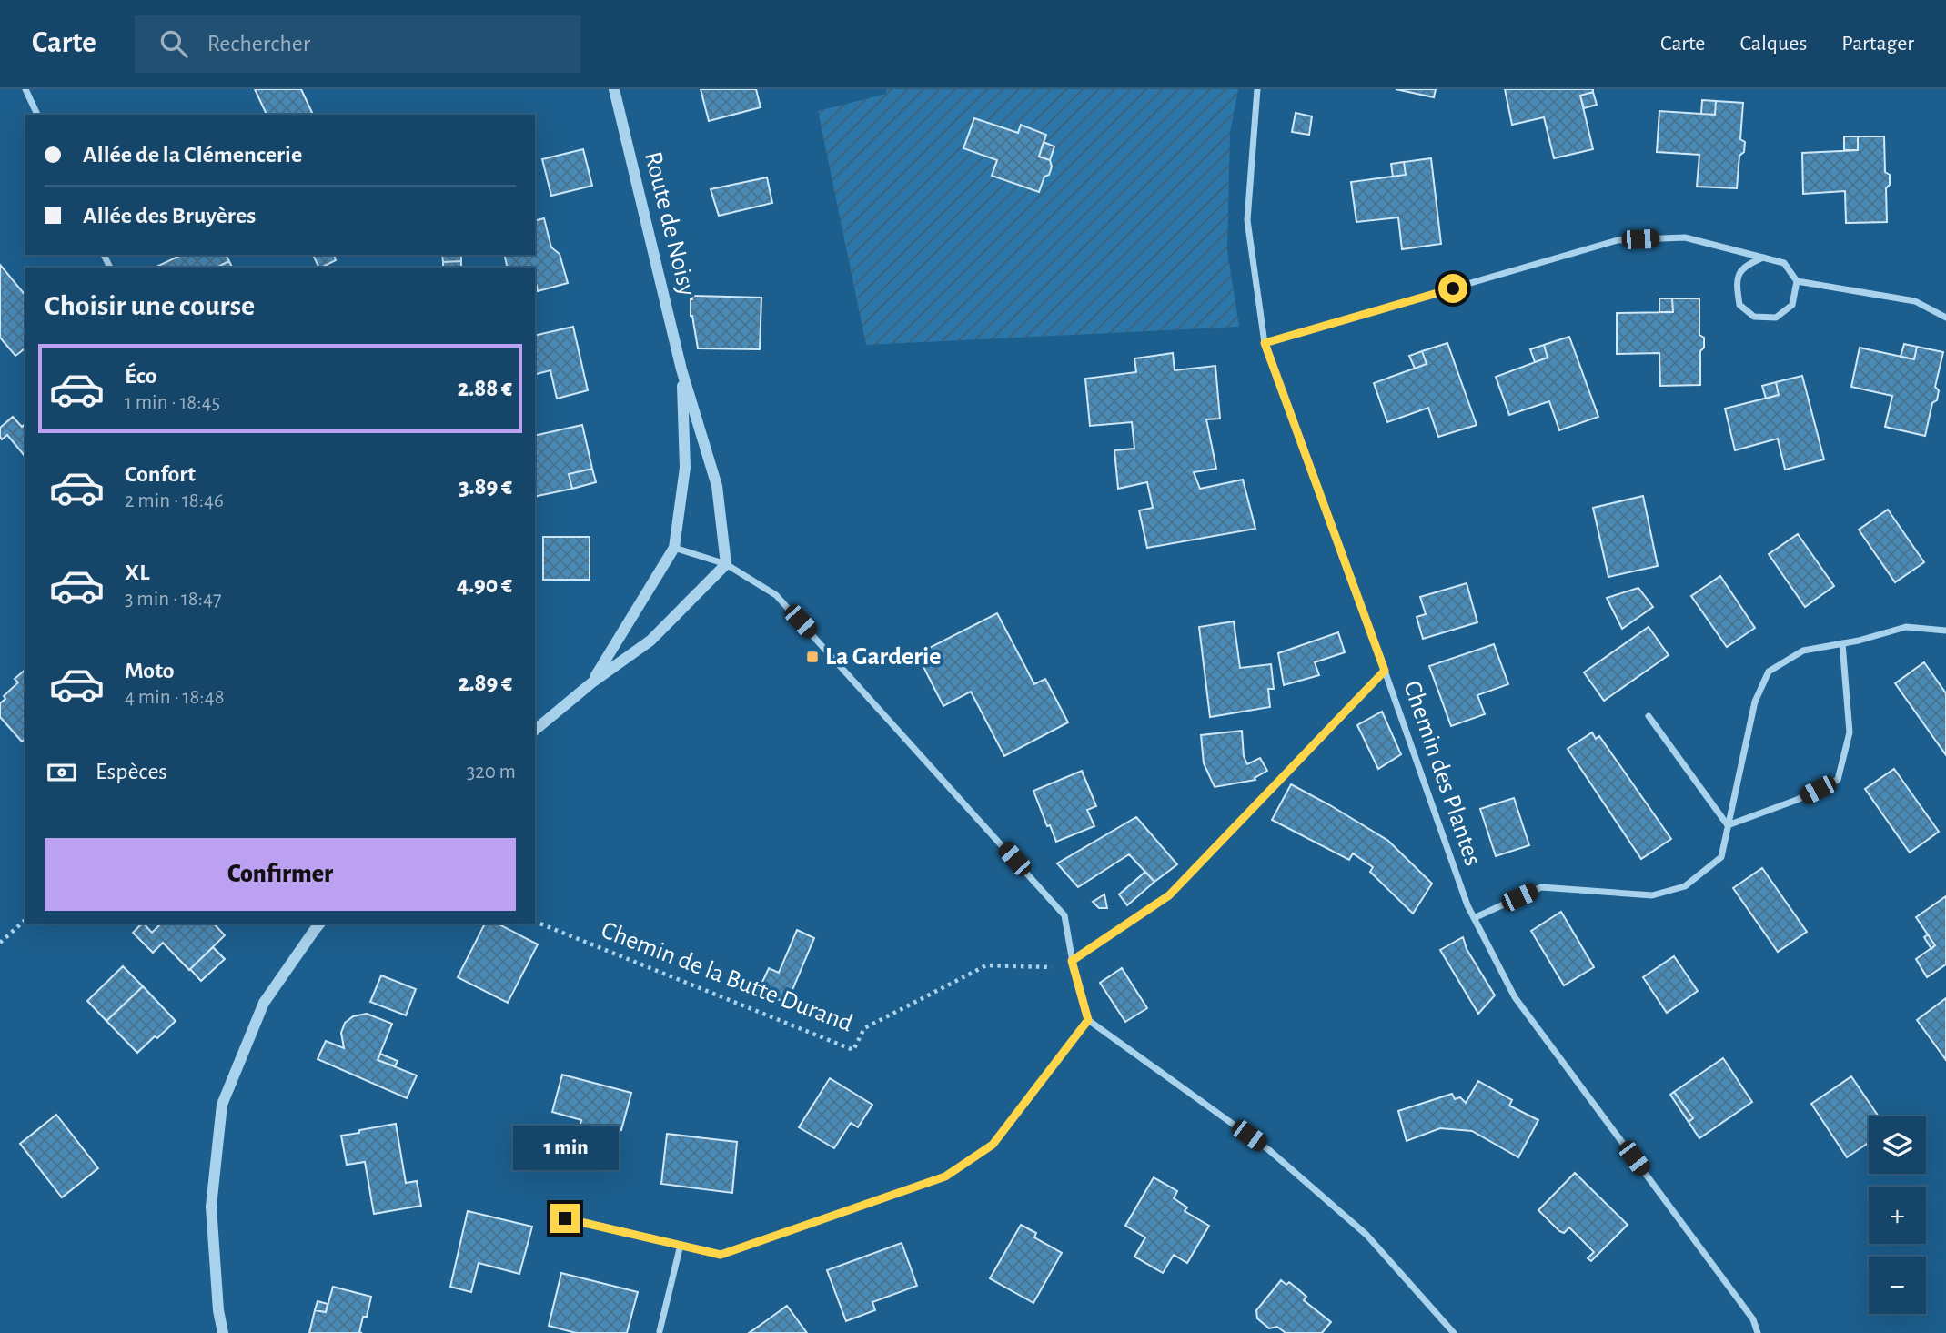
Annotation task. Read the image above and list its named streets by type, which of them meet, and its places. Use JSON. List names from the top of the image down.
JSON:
{
  "streets": {
    "street": ["Route de Noisy", "Chemin des Plantes"],
    "path": ["Chemin de la Butte Durand"]
  },
  "places": {
    "transit": ["La Garderie"]
  },
  "page": {
    "header": "Carte",
    "search": "Rechercher",
    "nav": ["Carte", "Calques", "Partager"],
    "banner": ["Allée de la Clémencerie", "Allée des Bruyères"],
    "heading": "Choisir une course",
    "list": [
      {
        "name": "Éco",
        "note": "1 min · 18:45",
        "value": "2.88 €"
      },
      {
        "name": "Confort",
        "note": "2 min · 18:46",
        "value": "3.89 €"
      },
      {
        "name": "XL",
        "note": "3 min · 18:47",
        "value": "4.90 €"
      },
      {
        "name": "Moto",
        "note": "4 min · 18:48",
        "value": "2.89 €"
      }
    ],
    "pay": ["Espèces", "320 m"],
    "buttons": "Confirmer",
    "map_buttons": ["+", "−"],
    "bubble": "1 min"
  }
}
